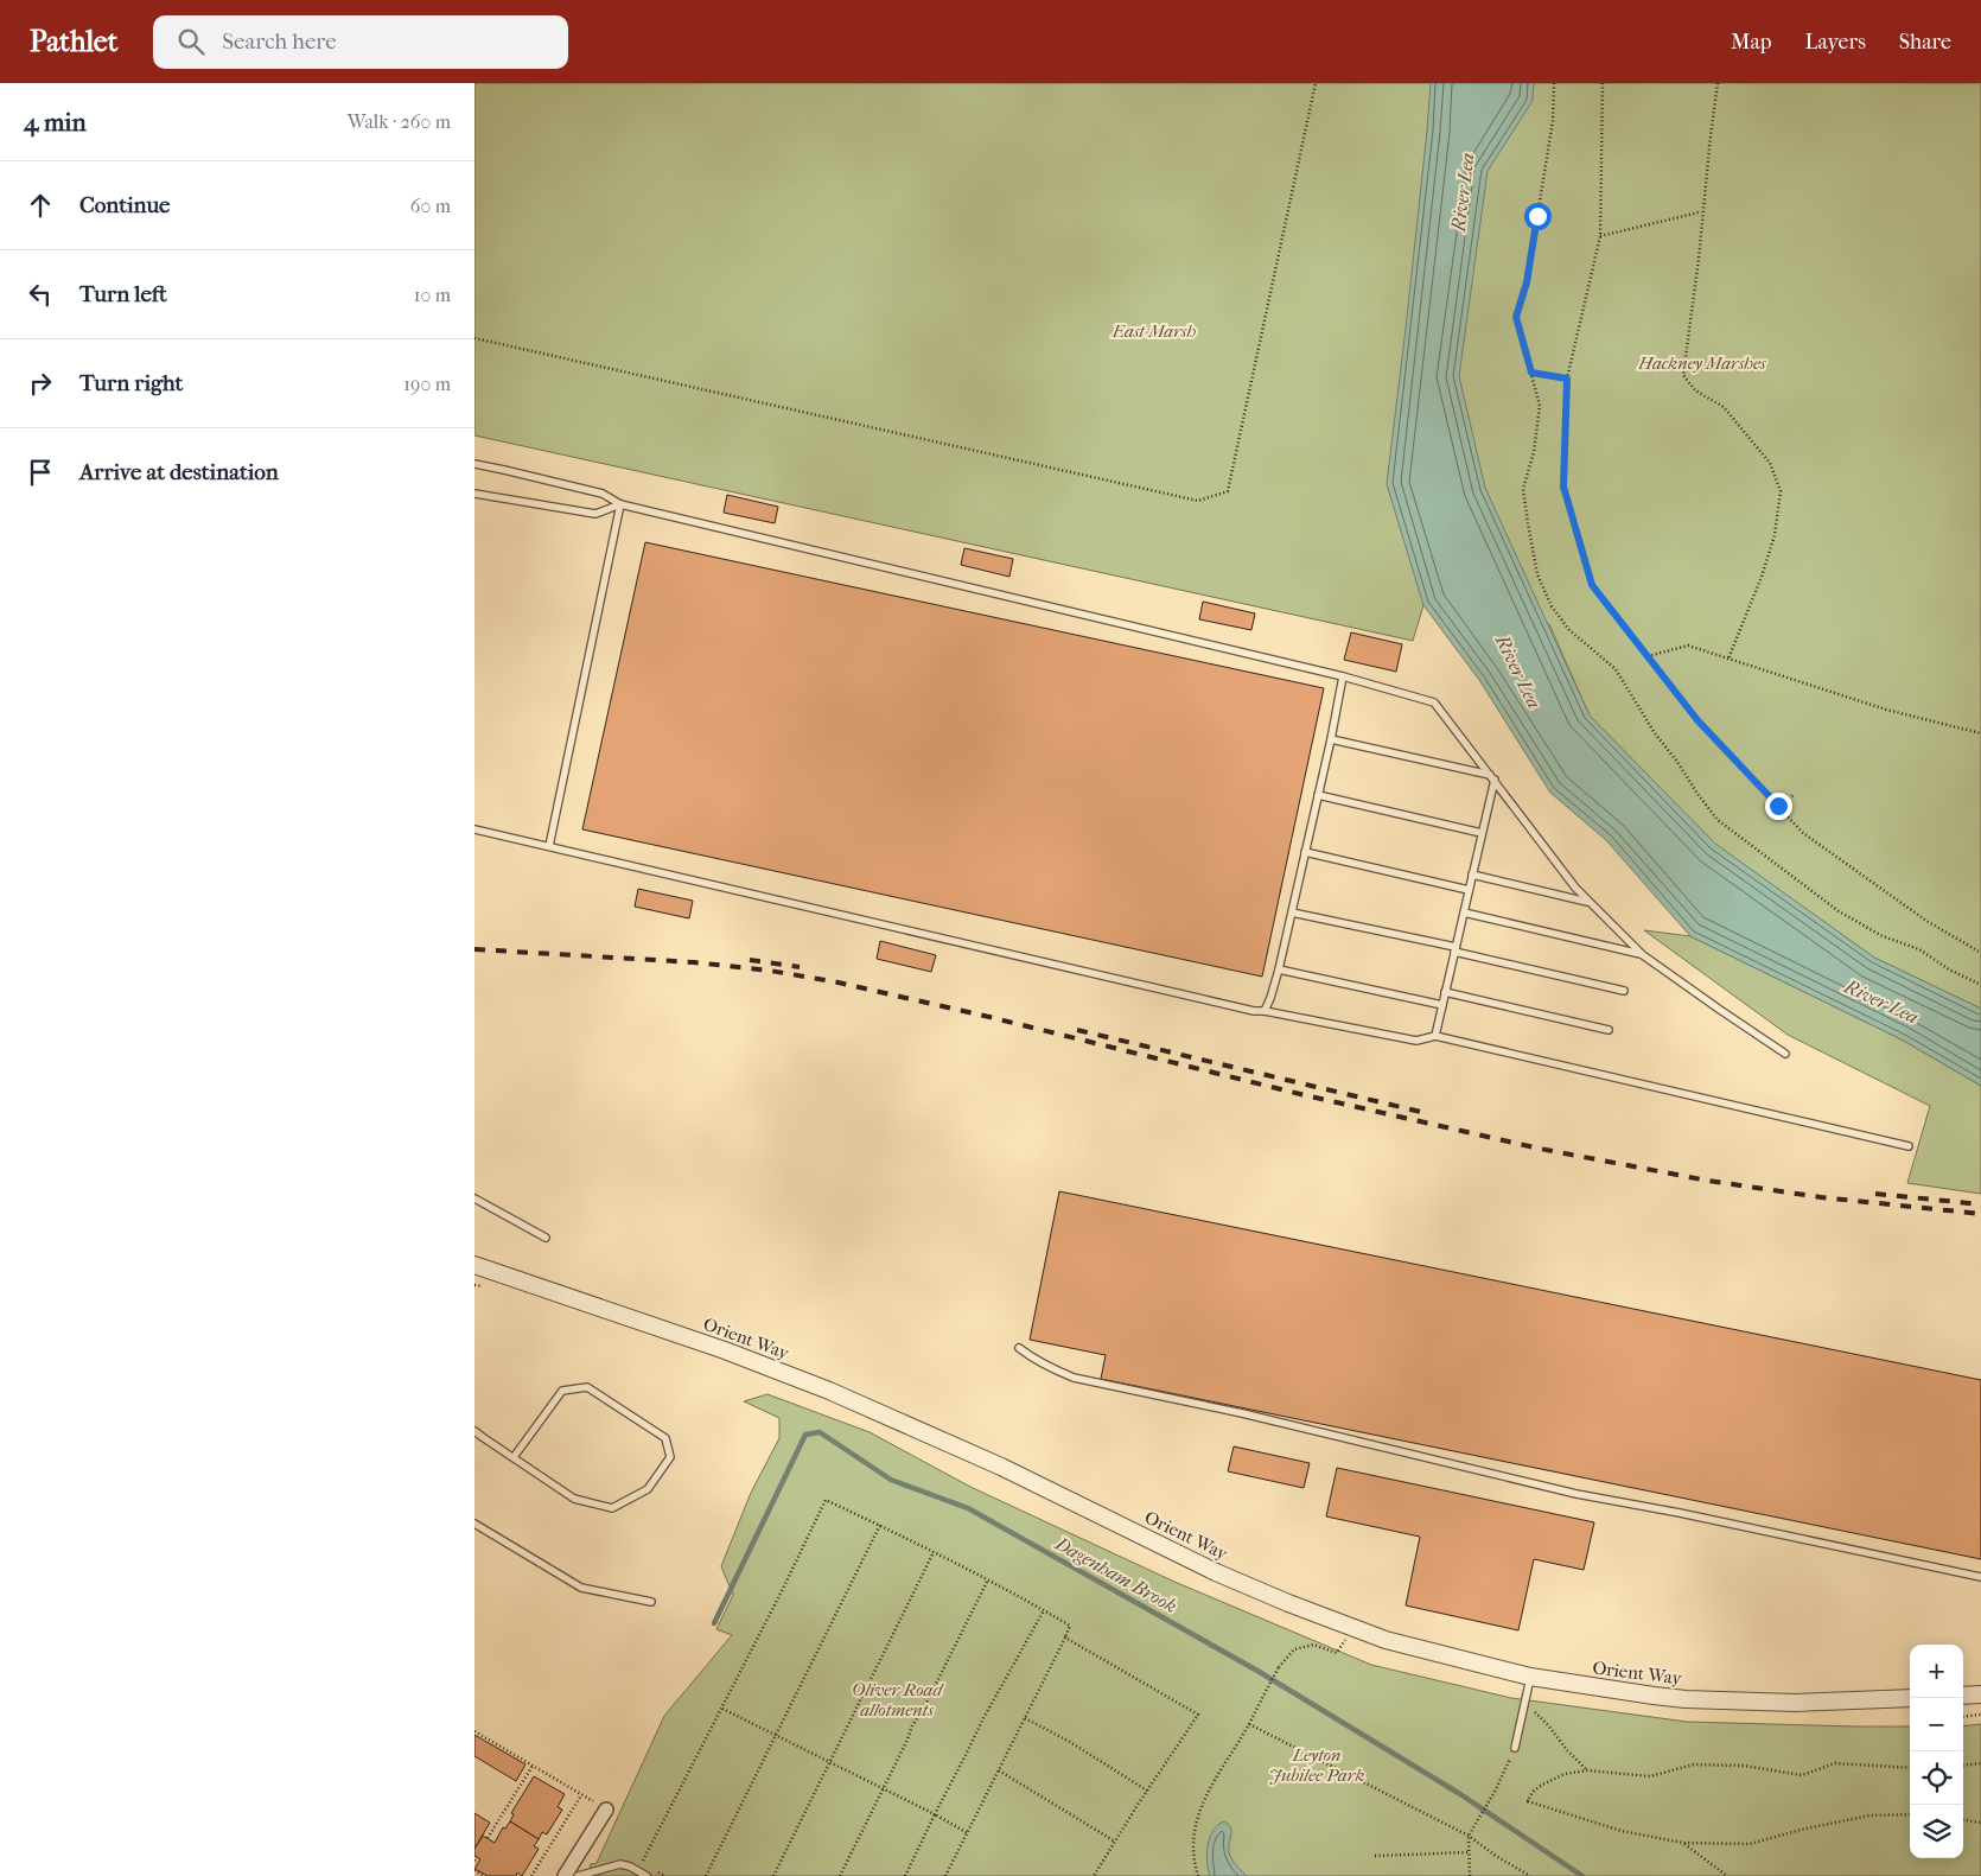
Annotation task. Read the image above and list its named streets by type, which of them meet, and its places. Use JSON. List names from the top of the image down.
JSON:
{
  "streets": {
    "street": ["Orient Way"]
  },
  "water": ["River Lea", "Dagenham Brook"],
  "parks": [
    "East Marsh",
    "Hackney Marshes",
    "Oliver Road allotments",
    "Leyton Jubilee Park"
  ],
  "page": {
    "header": "Pathlet",
    "search": "Search here",
    "nav": ["Map", "Layers", "Share"],
    "heading": ["4 min", "Walk · 260 m"],
    "list": [
      ["Continue", "60 m"],
      ["Turn left", "10 m"],
      ["Turn right", "190 m"],
      "Arrive at destination"
    ],
    "map_buttons": ["+", "−"]
  }
}
